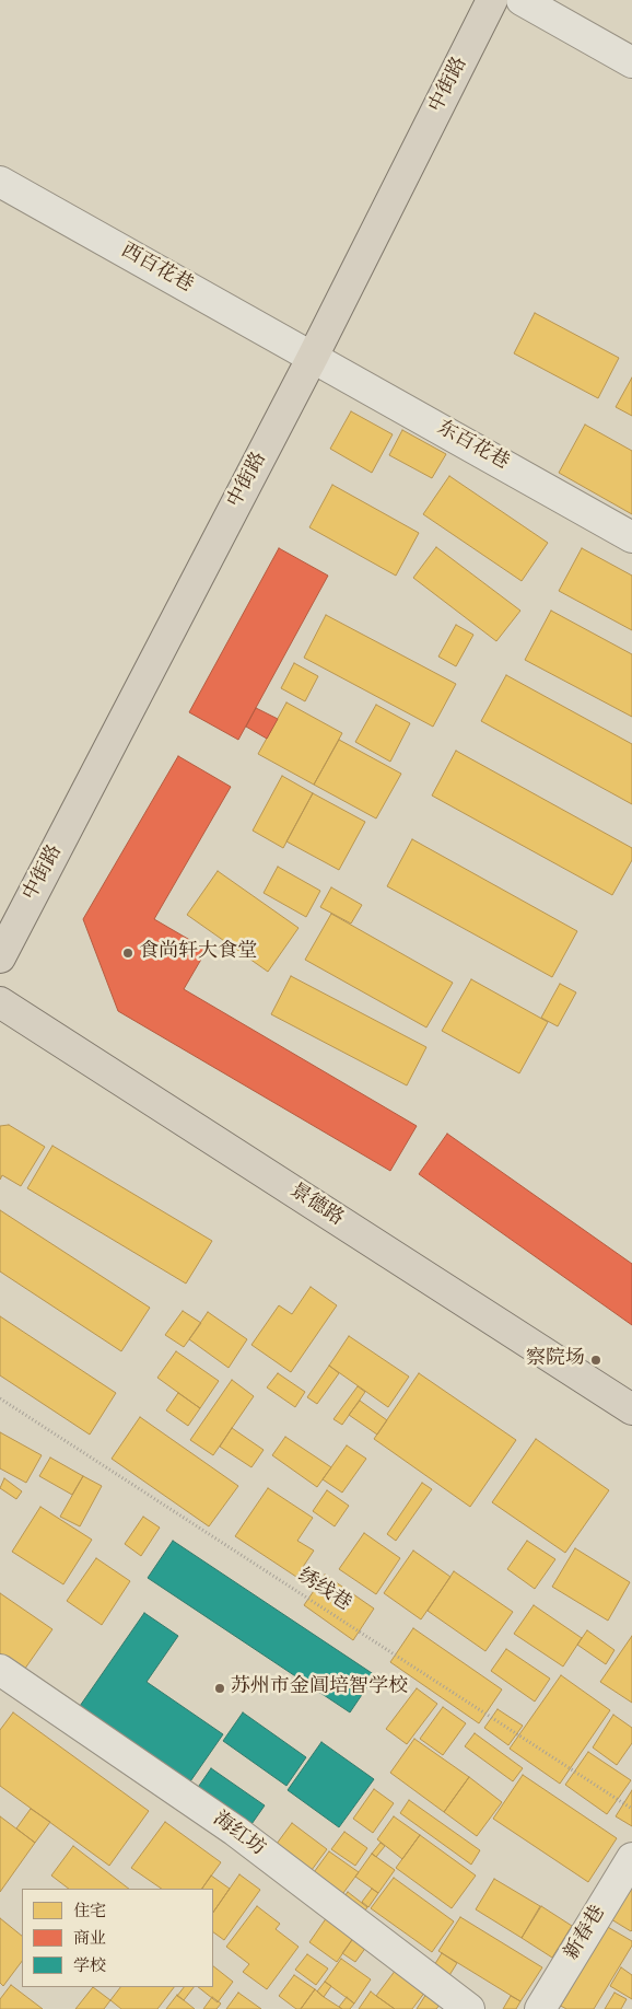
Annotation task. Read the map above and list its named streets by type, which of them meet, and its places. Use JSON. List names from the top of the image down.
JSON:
{
  "streets": {
    "main road": ["中街路", "景德路"],
    "street": [
      "西百花巷",
      "东百花巷",
      "海红坊",
      "新春巷"
    ],
    "path": ["绣线巷"]
  },
  "crossings": [
    ["中街路", "西百花巷"],
    ["中街路", "东百花巷"],
    ["西百花巷", "东百花巷"]
  ],
  "places": ["食尚轩大食堂", "察院场", "苏州市金阊培智学校"],
  "legend": ["住宅", "商业", "学校"]
}
